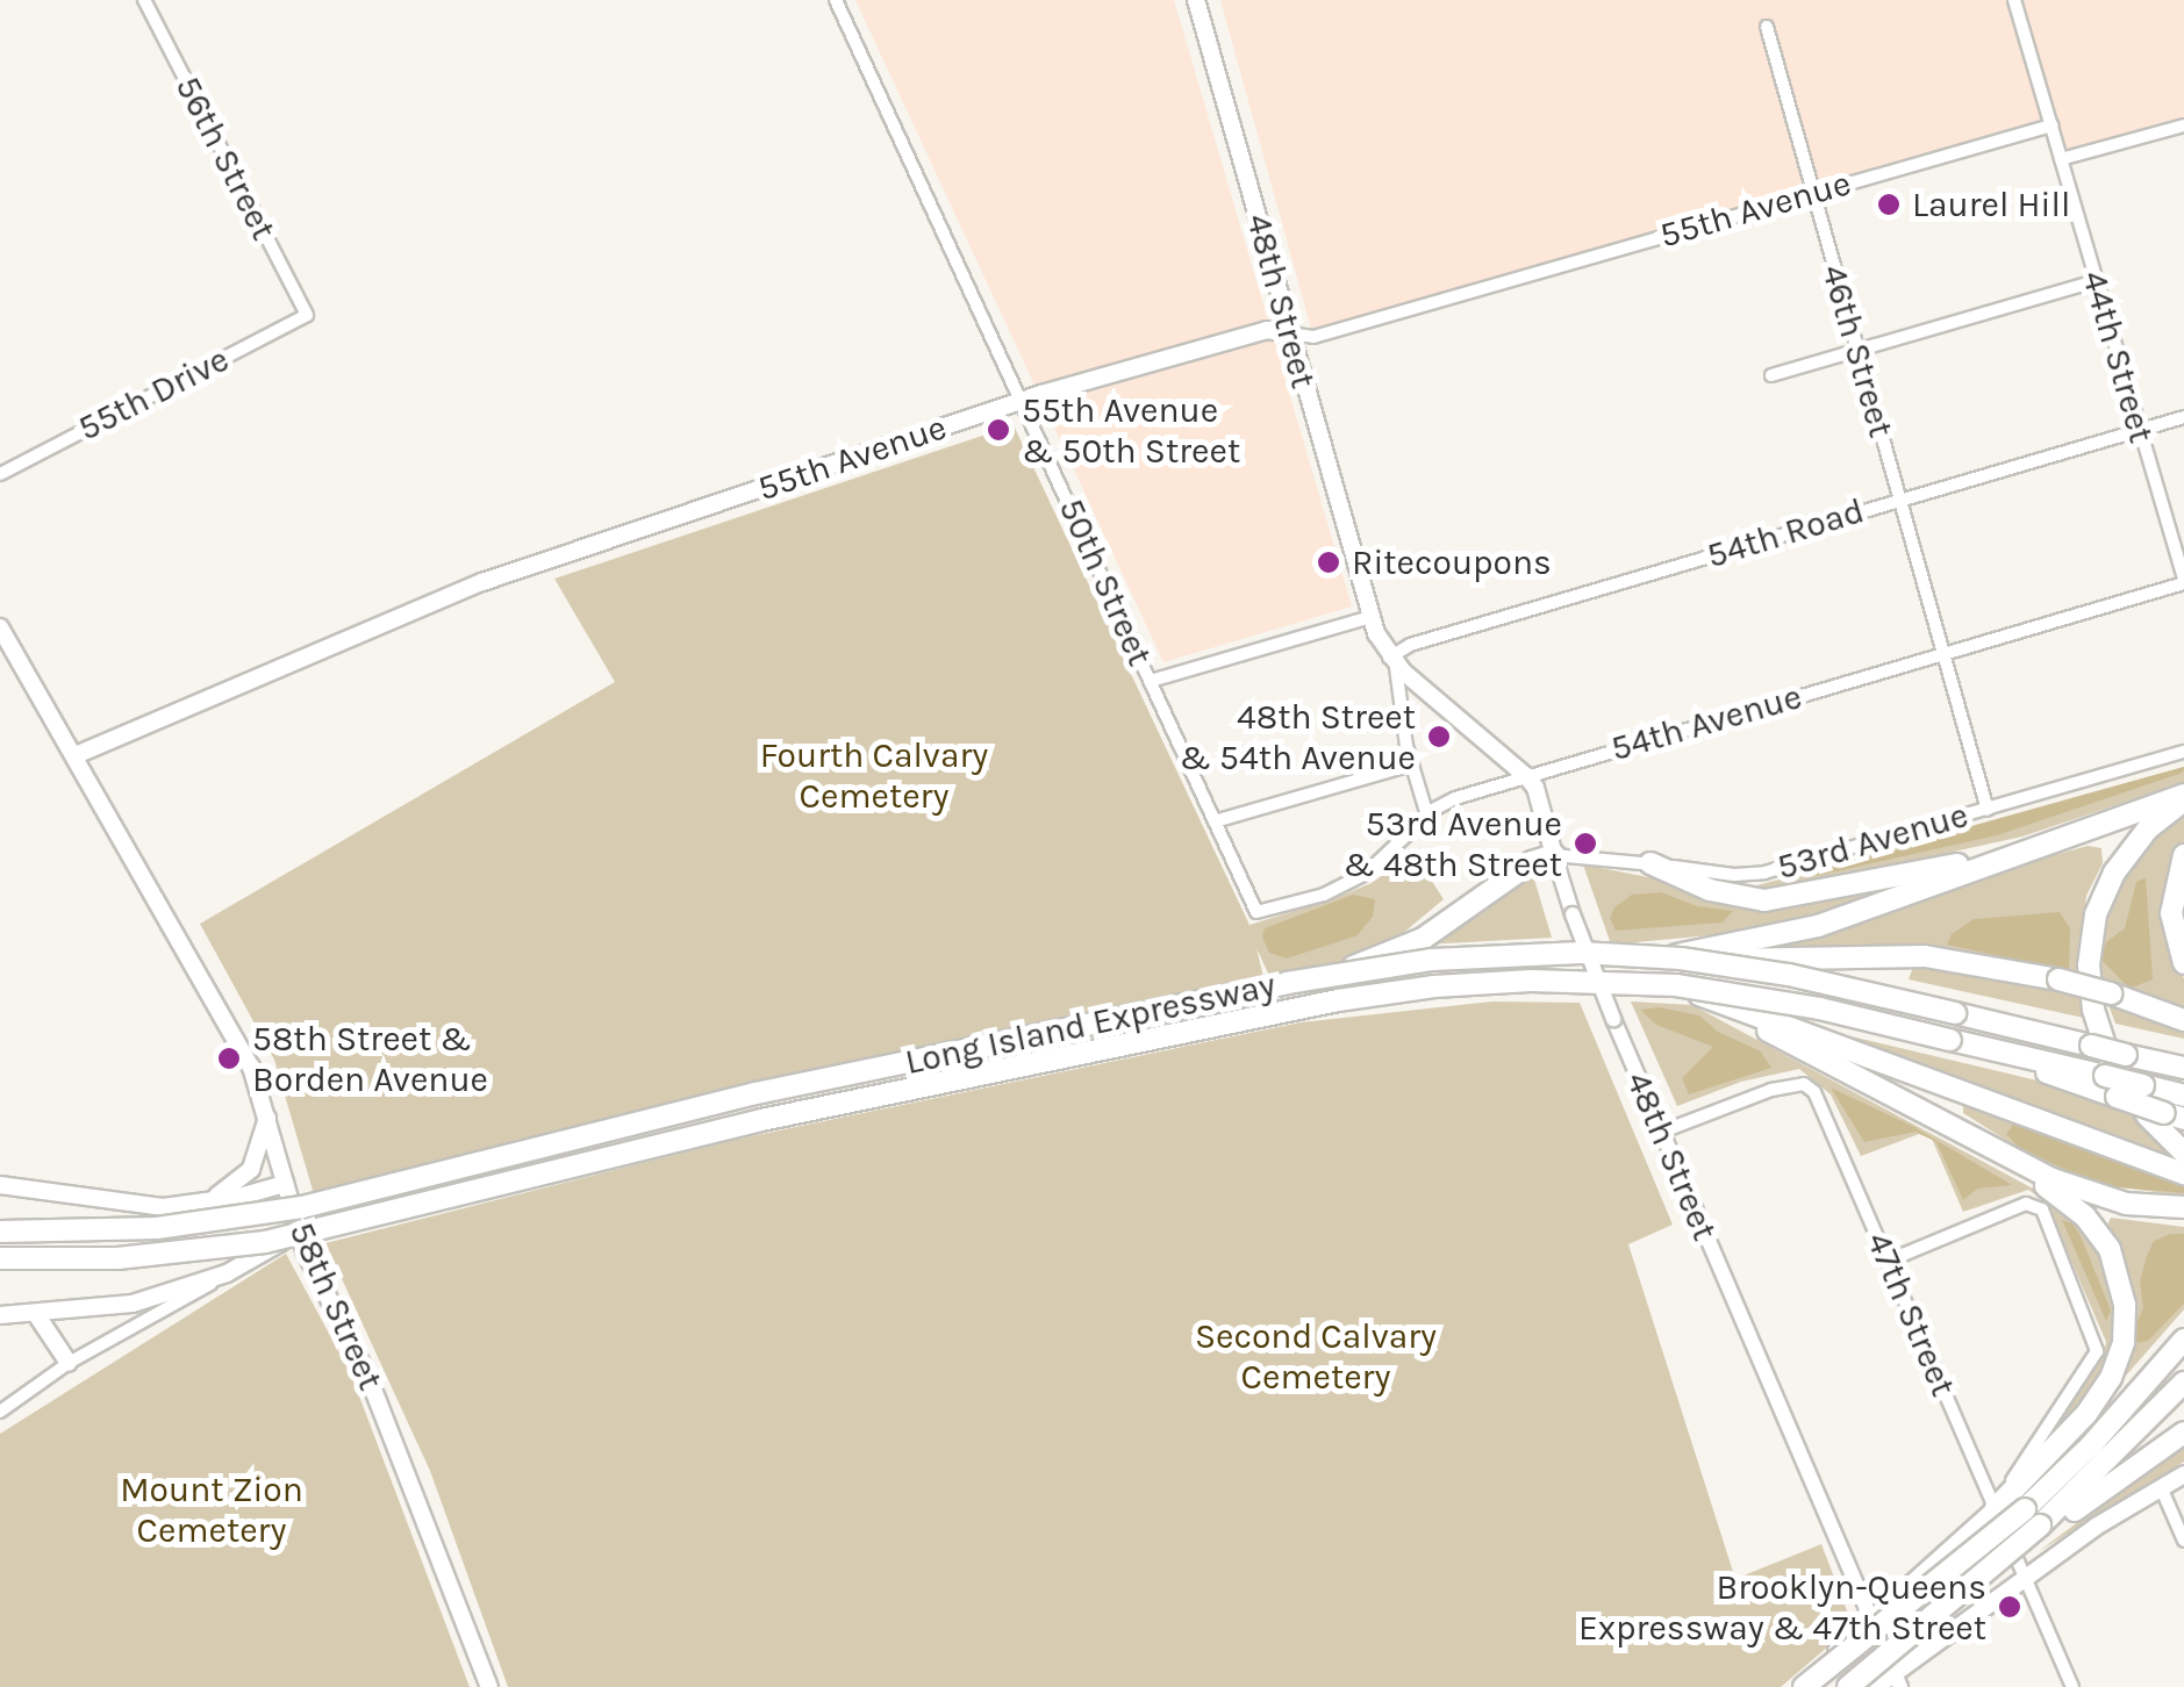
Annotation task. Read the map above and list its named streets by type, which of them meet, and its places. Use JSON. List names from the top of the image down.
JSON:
{
  "streets": {
    "highway": ["Long Island Expressway"],
    "main road": ["55th Avenue", "48th Street", "58th Street"],
    "street": [
      "56th Street",
      "46th Street",
      "44th Street",
      "55th Drive",
      "54th Road",
      "50th Street",
      "54th Avenue",
      "53rd Avenue",
      "47th Street"
    ]
  },
  "crossings": [
    ["56th Street", "55th Drive"],
    ["55th Avenue", "48th Street"],
    ["55th Avenue", "46th Street"],
    ["55th Avenue", "44th Street"],
    ["55th Avenue", "50th Street"],
    ["55th Avenue", "58th Street"],
    ["48th Street", "54th Road"],
    ["48th Street", "54th Avenue"],
    ["48th Street", "53rd Avenue"],
    ["48th Street", "47th Street"],
    ["46th Street", "54th Road"],
    ["46th Street", "54th Avenue"],
    ["46th Street", "53rd Avenue"],
    ["44th Street", "54th Road"],
    ["44th Street", "54th Avenue"],
    ["50th Street", "54th Avenue"]
  ],
  "parks": ["Fourth Calvary Cemetery", "Second Calvary Cemetery", "Mount Zion Cemetery"],
  "places": [
    "Laurel Hill",
    "55th Avenue & 50th Street",
    "Ritecoupons",
    "48th Street & 54th Avenue",
    "53rd Avenue & 48th Street",
    "58th Street & Borden Avenue",
    "Brooklyn-Queens Expressway & 47th Street"
  ]
}
